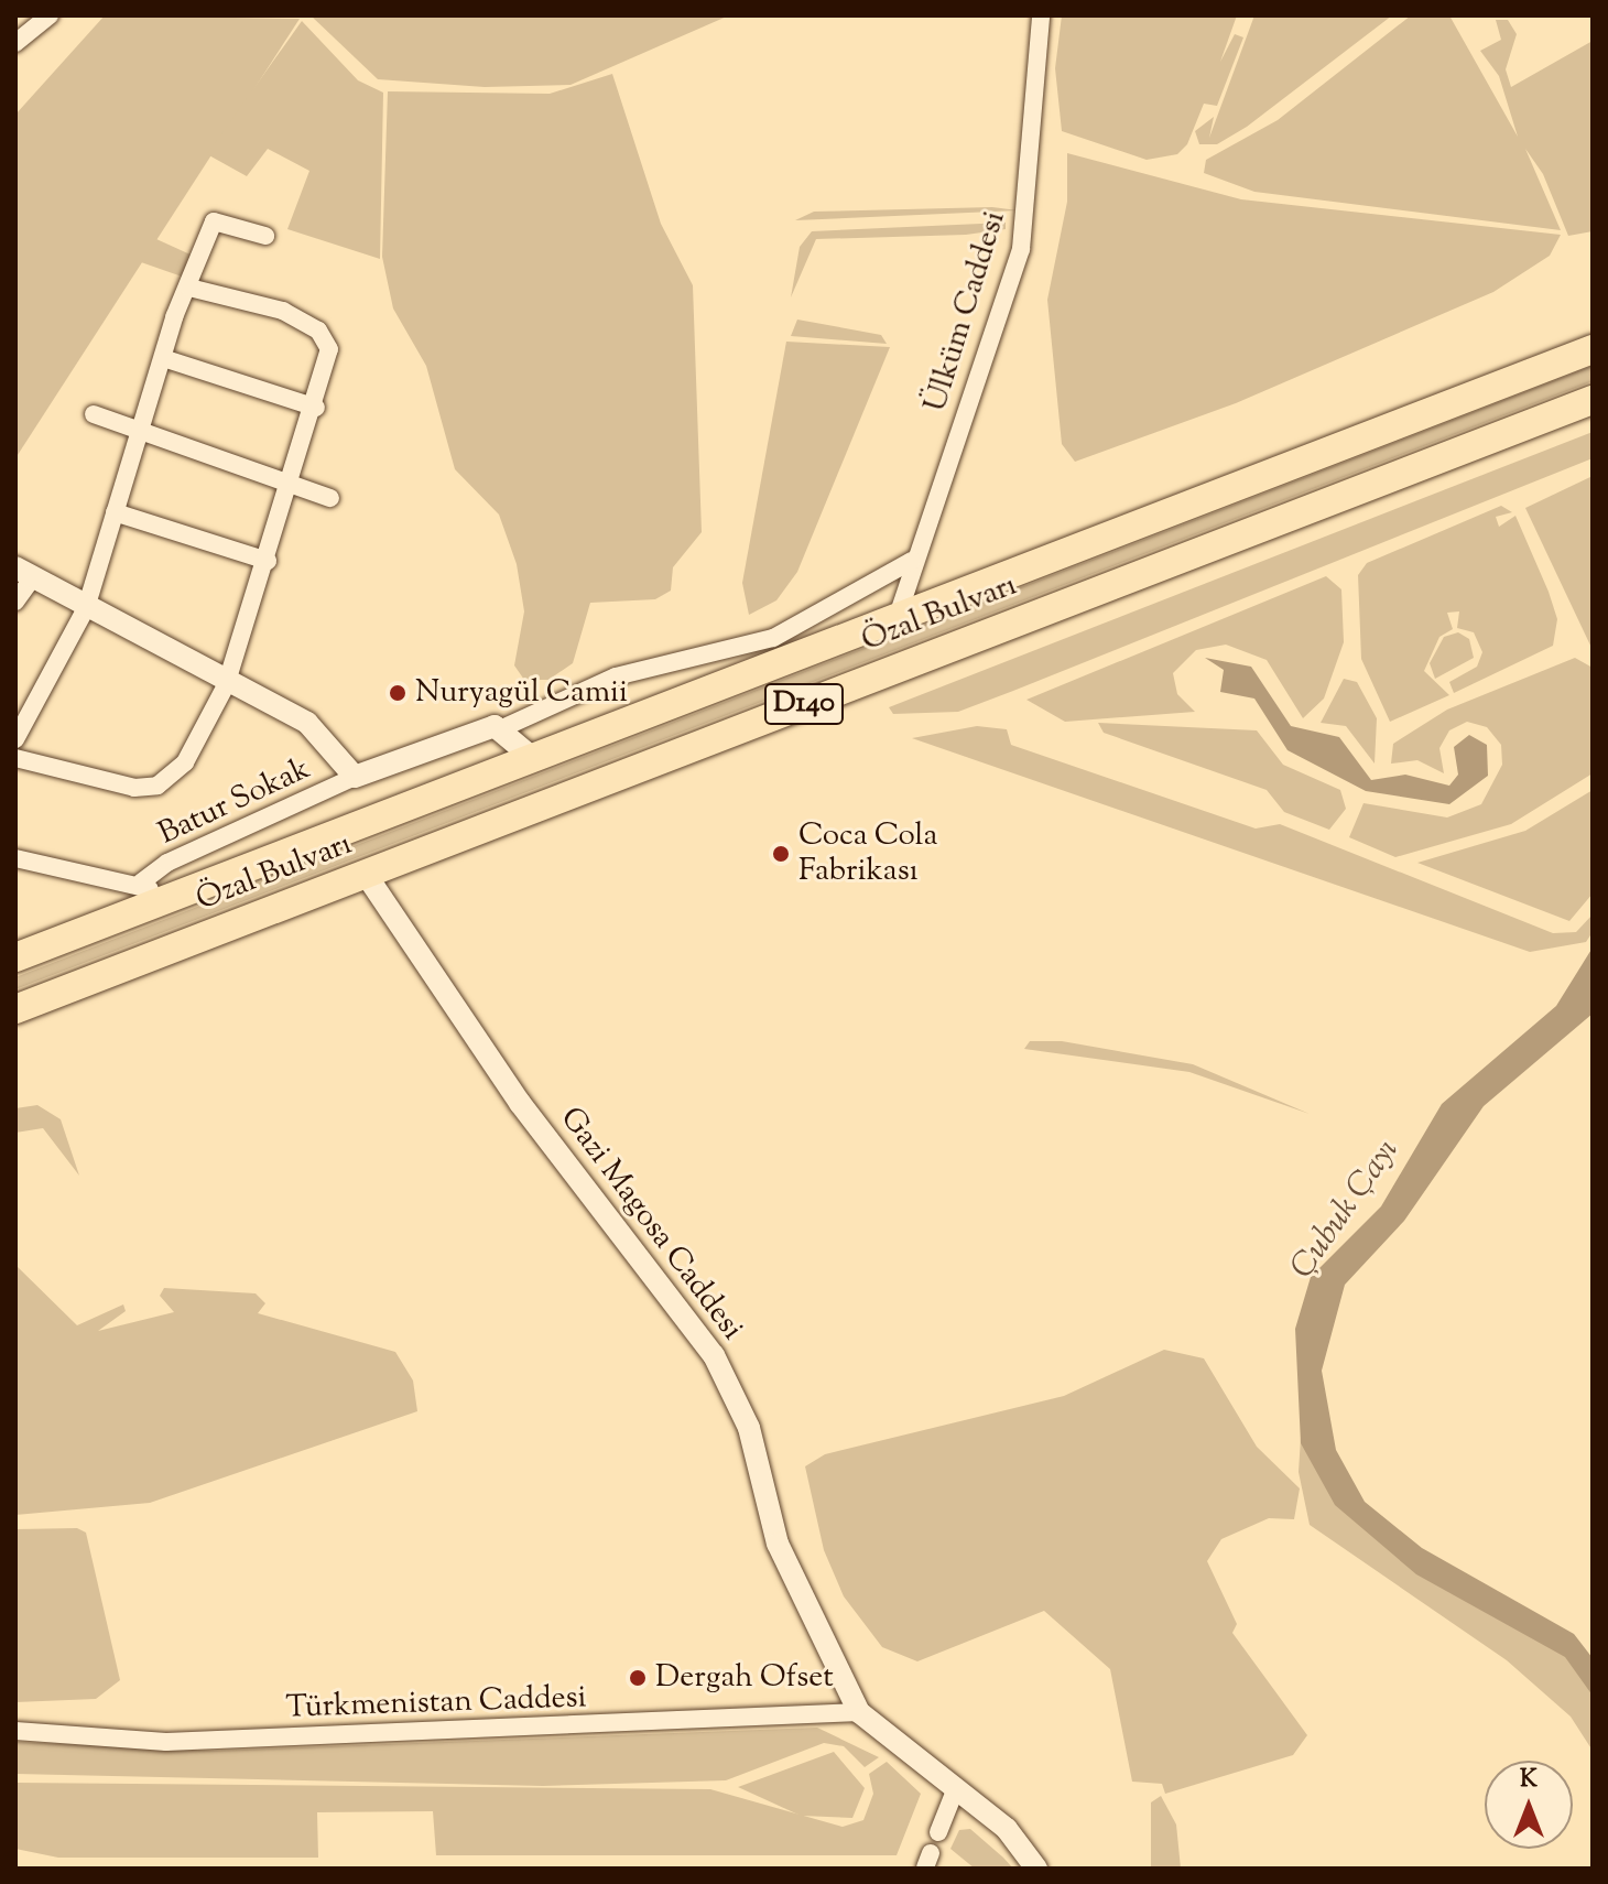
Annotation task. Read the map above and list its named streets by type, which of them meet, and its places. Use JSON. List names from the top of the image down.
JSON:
{
  "streets": {
    "highway": ["Özal Bulvarı", "D140"],
    "street": [
      "Ülküm Caddesi",
      "Batur Sokak",
      "Gazi Magosa Caddesi",
      "Türkmenistan Caddesi"
    ]
  },
  "crossings": [
    ["Ülküm Caddesi", "Özal Bulvarı"],
    ["Özal Bulvarı", "Gazi Magosa Caddesi"],
    ["Gazi Magosa Caddesi", "Türkmenistan Caddesi"]
  ],
  "water": ["Çubuk Çayı"],
  "places": ["Nuryagül Camii", "Coca Cola Fabrikası", "Dergah Ofset"],
  "north": "top"
}
